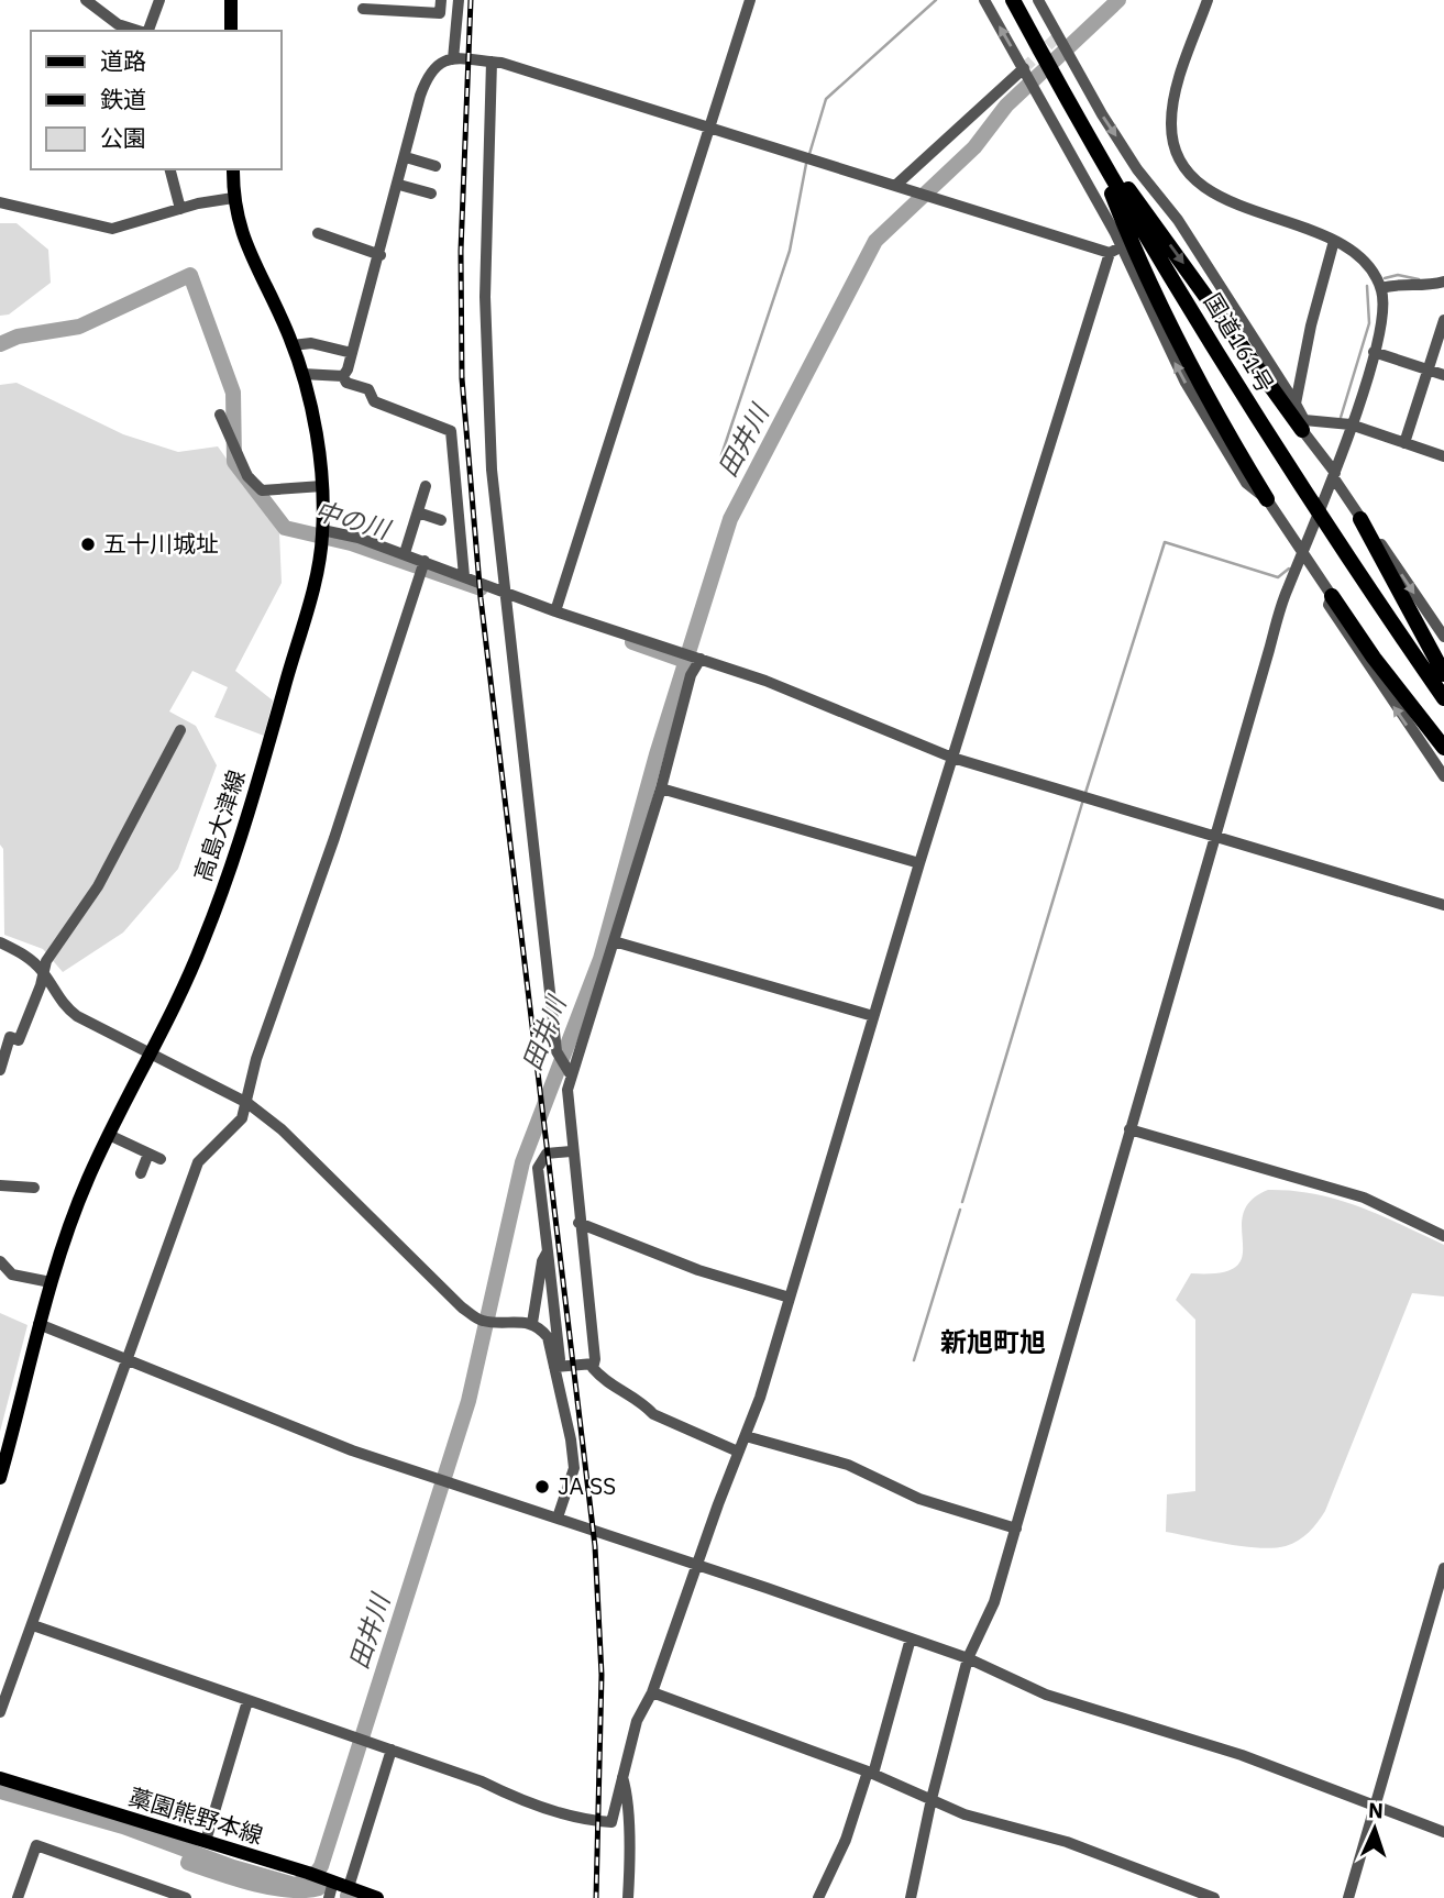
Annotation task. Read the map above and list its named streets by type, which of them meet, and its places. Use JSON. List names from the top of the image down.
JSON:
{
  "streets": {
    "highway": ["国道161号"],
    "main road": ["高島大津線", "藁園熊野本線"]
  },
  "districts": ["新旭町旭"],
  "water": ["田井川", "中の川"],
  "places": ["五十川城址", "JA SS"],
  "legend": ["道路", "鉄道", "公園"],
  "north": "top"
}
